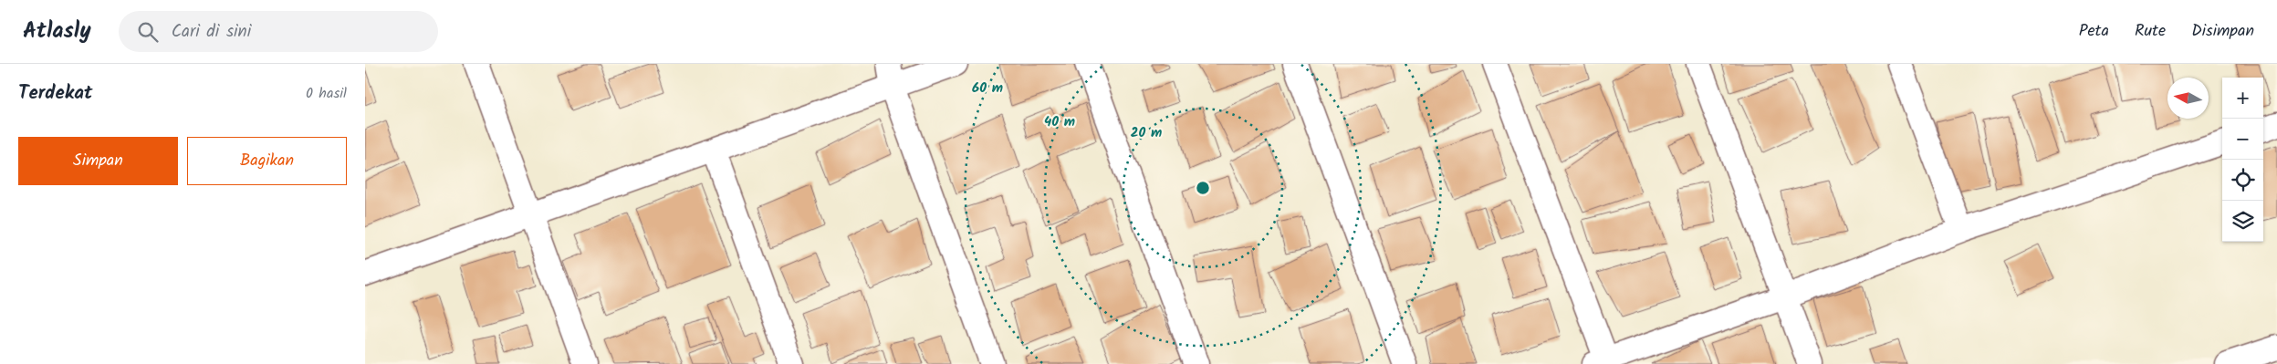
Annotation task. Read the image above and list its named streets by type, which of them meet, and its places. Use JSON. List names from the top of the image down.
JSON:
{
  "north": "left",
  "page": {
    "header": "Atlasly",
    "search": "Cari di sini",
    "nav": ["Peta", "Rute", "Disimpan"],
    "heading": ["Terdekat", "0 hasil"],
    "map_buttons": ["+", "−"],
    "buttons": ["Simpan", "Bagikan"]
  },
  "rings": ["60 m", "40 m", "20 m"]
}
